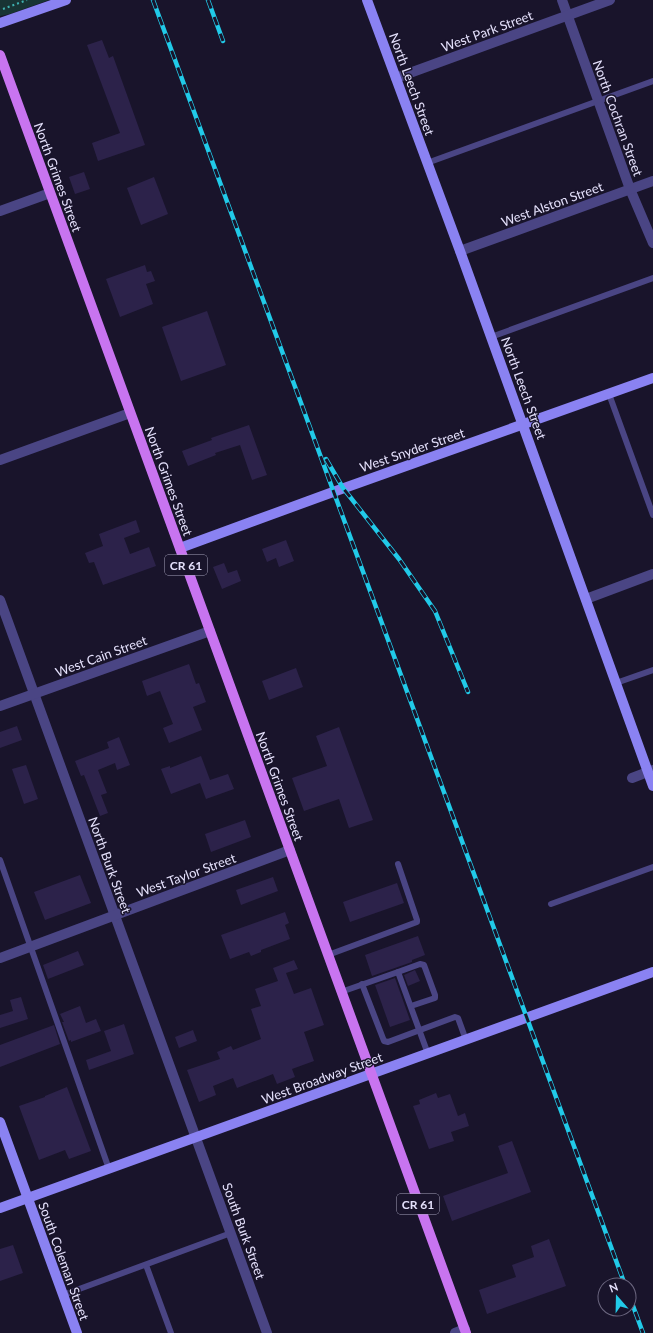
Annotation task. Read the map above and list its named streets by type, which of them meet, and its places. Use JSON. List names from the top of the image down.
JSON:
{
  "streets": {
    "main road": ["North Grimes Street", "CR 61"],
    "street": [
      "West Park Street",
      "North Leech Street",
      "North Cochran Street",
      "West Alston Street",
      "West Snyder Street",
      "West Cain Street",
      "North Burk Street",
      "West Taylor Street",
      "West Broadway Street",
      "South Burk Street",
      "South Coleman Street"
    ]
  },
  "crossings": [
    ["West Park Street", "North Leech Street"],
    ["West Park Street", "North Cochran Street"],
    ["North Leech Street", "West Alston Street"],
    ["North Leech Street", "West Snyder Street"],
    ["North Cochran Street", "West Alston Street"],
    ["North Grimes Street", "West Snyder Street"],
    ["North Grimes Street", "CR 61"],
    ["North Grimes Street", "West Cain Street"],
    ["North Grimes Street", "West Taylor Street"],
    ["North Grimes Street", "West Broadway Street"],
    ["CR 61", "West Broadway Street"],
    ["West Cain Street", "North Burk Street"],
    ["North Burk Street", "West Taylor Street"],
    ["North Burk Street", "West Broadway Street"],
    ["North Burk Street", "South Burk Street"],
    ["West Broadway Street", "South Burk Street"],
    ["West Broadway Street", "South Coleman Street"]
  ],
  "north": "top"
}
